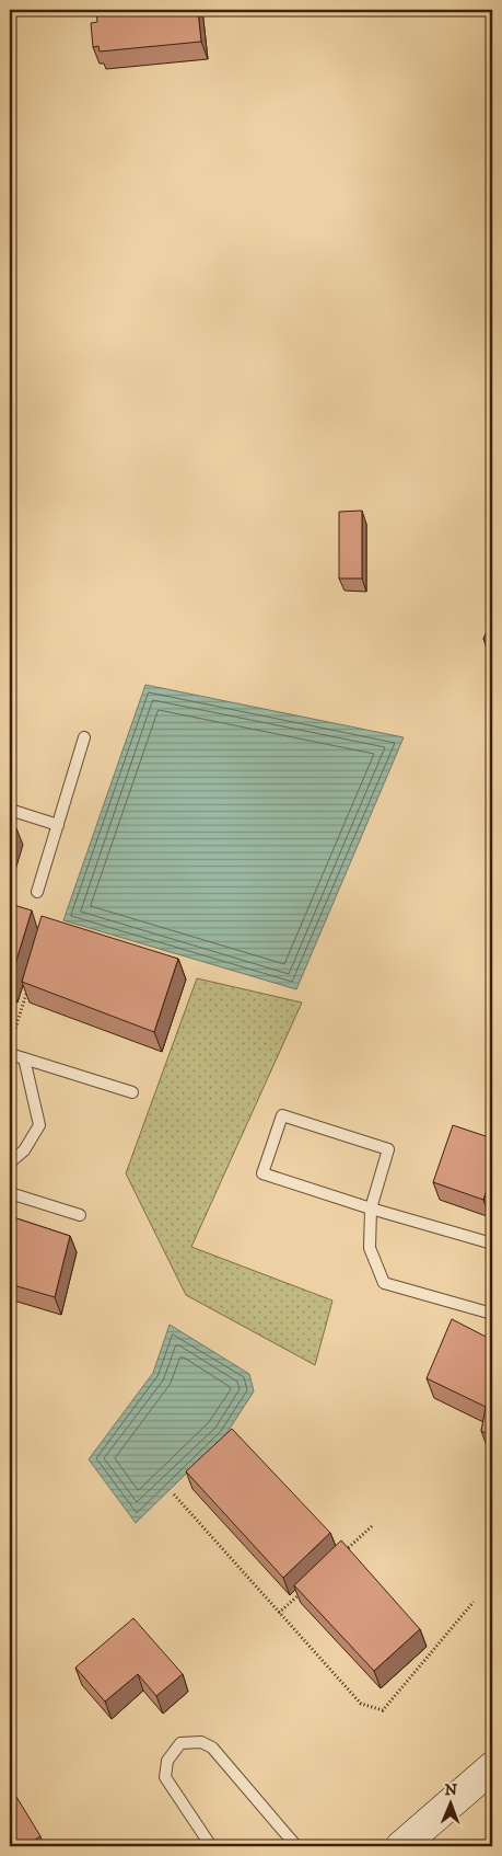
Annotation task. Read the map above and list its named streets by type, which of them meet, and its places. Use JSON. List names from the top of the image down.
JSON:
{
  "north": "top"
}
